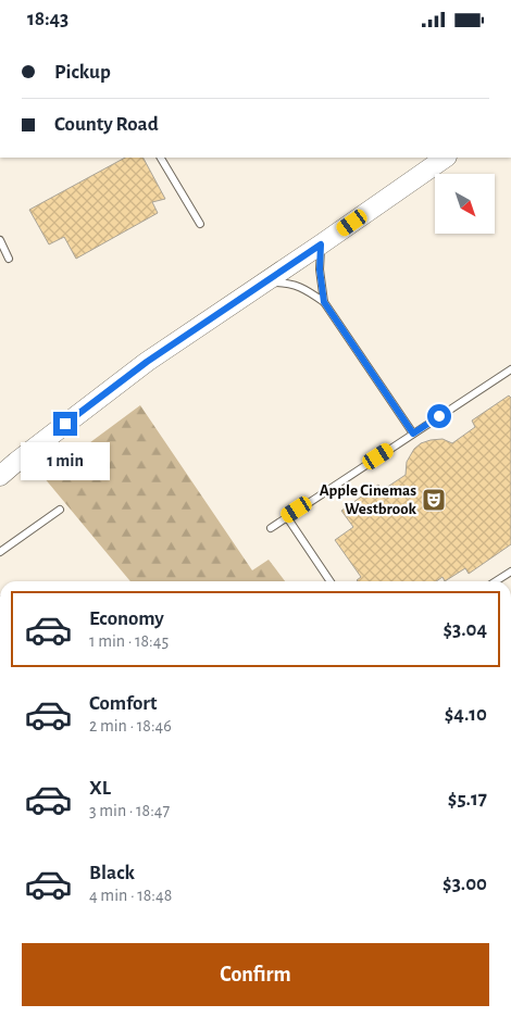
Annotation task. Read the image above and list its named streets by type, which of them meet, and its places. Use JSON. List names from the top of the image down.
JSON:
{
  "places": {
    "theatre": ["Apple Cinemas Westbrook"]
  },
  "north": "bottom right",
  "page": {
    "status": "18:43",
    "banner": ["Pickup", "County Road"],
    "bubble": "1 min",
    "list": [
      {
        "name": "Economy",
        "note": "1 min · 18:45",
        "value": "$3.04"
      },
      {
        "name": "Comfort",
        "note": "2 min · 18:46",
        "value": "$4.10"
      },
      {
        "name": "XL",
        "note": "3 min · 18:47",
        "value": "$5.17"
      },
      {
        "name": "Black",
        "note": "4 min · 18:48",
        "value": "$3.00"
      }
    ],
    "buttons": "Confirm"
  }
}
